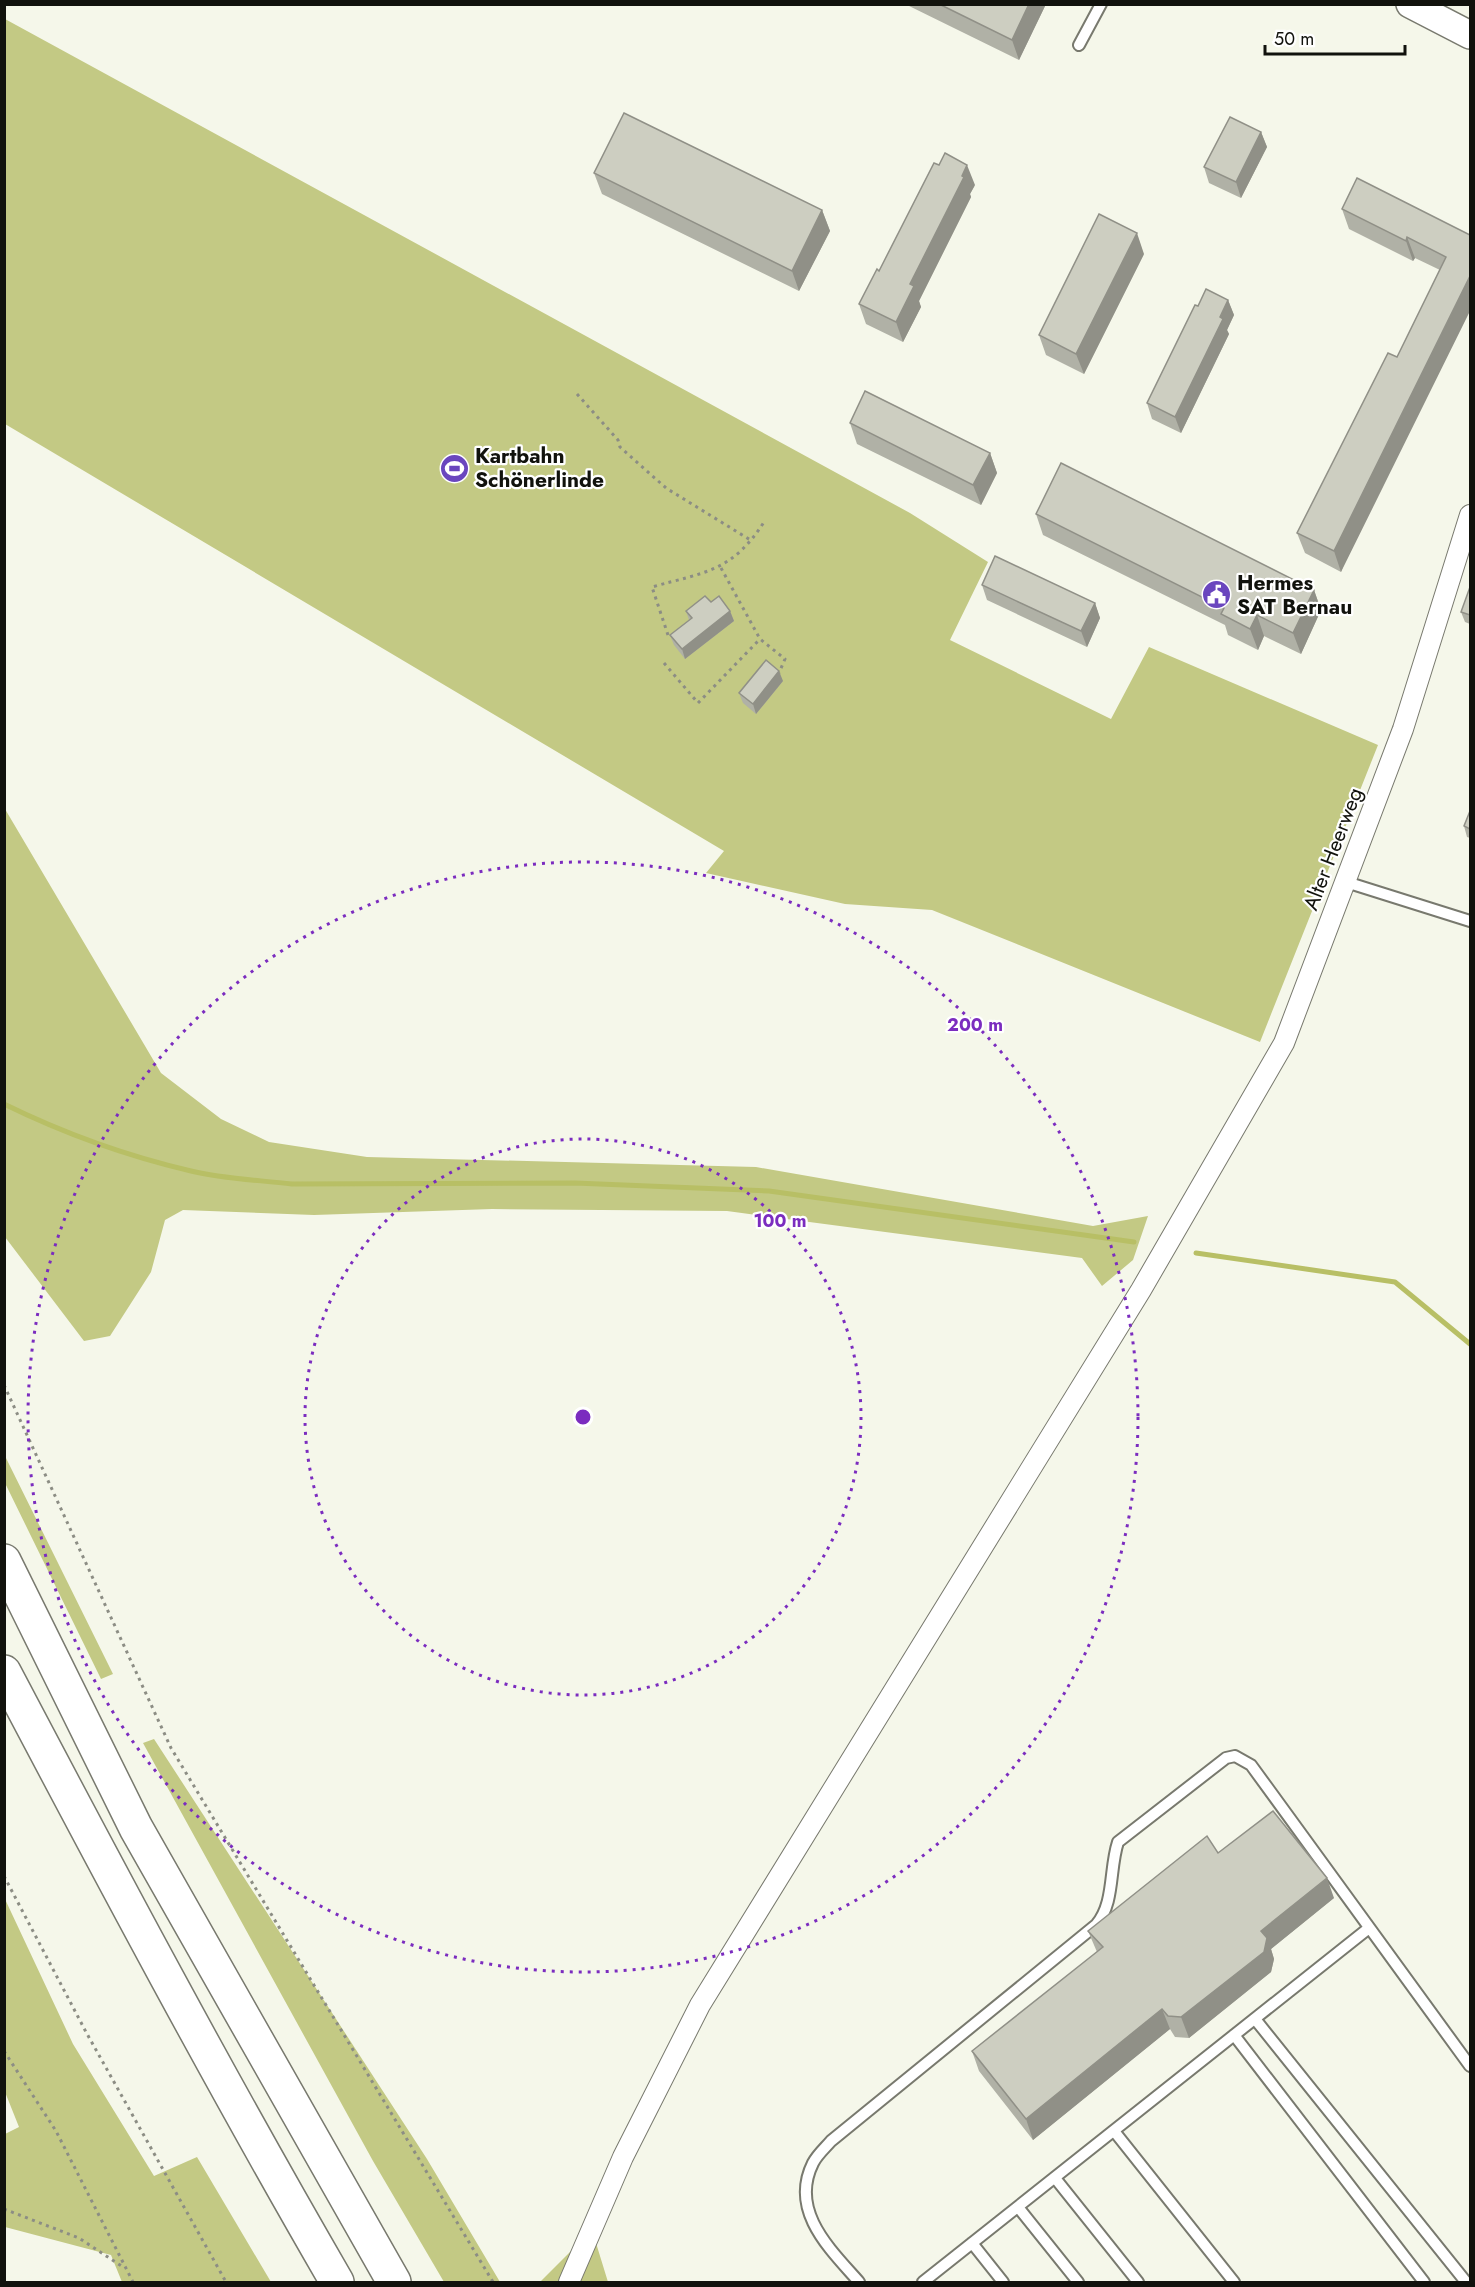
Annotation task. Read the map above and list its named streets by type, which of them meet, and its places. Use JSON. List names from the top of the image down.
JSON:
{
  "streets": {
    "street": ["Alter Heerweg"]
  },
  "places": {
    "sports": ["Kartbahn Schönerlinde"],
    "public building": ["Hermes SAT Bernau"]
  },
  "scale_bar": "50 m",
  "rings": ["200 m", "100 m"]
}
